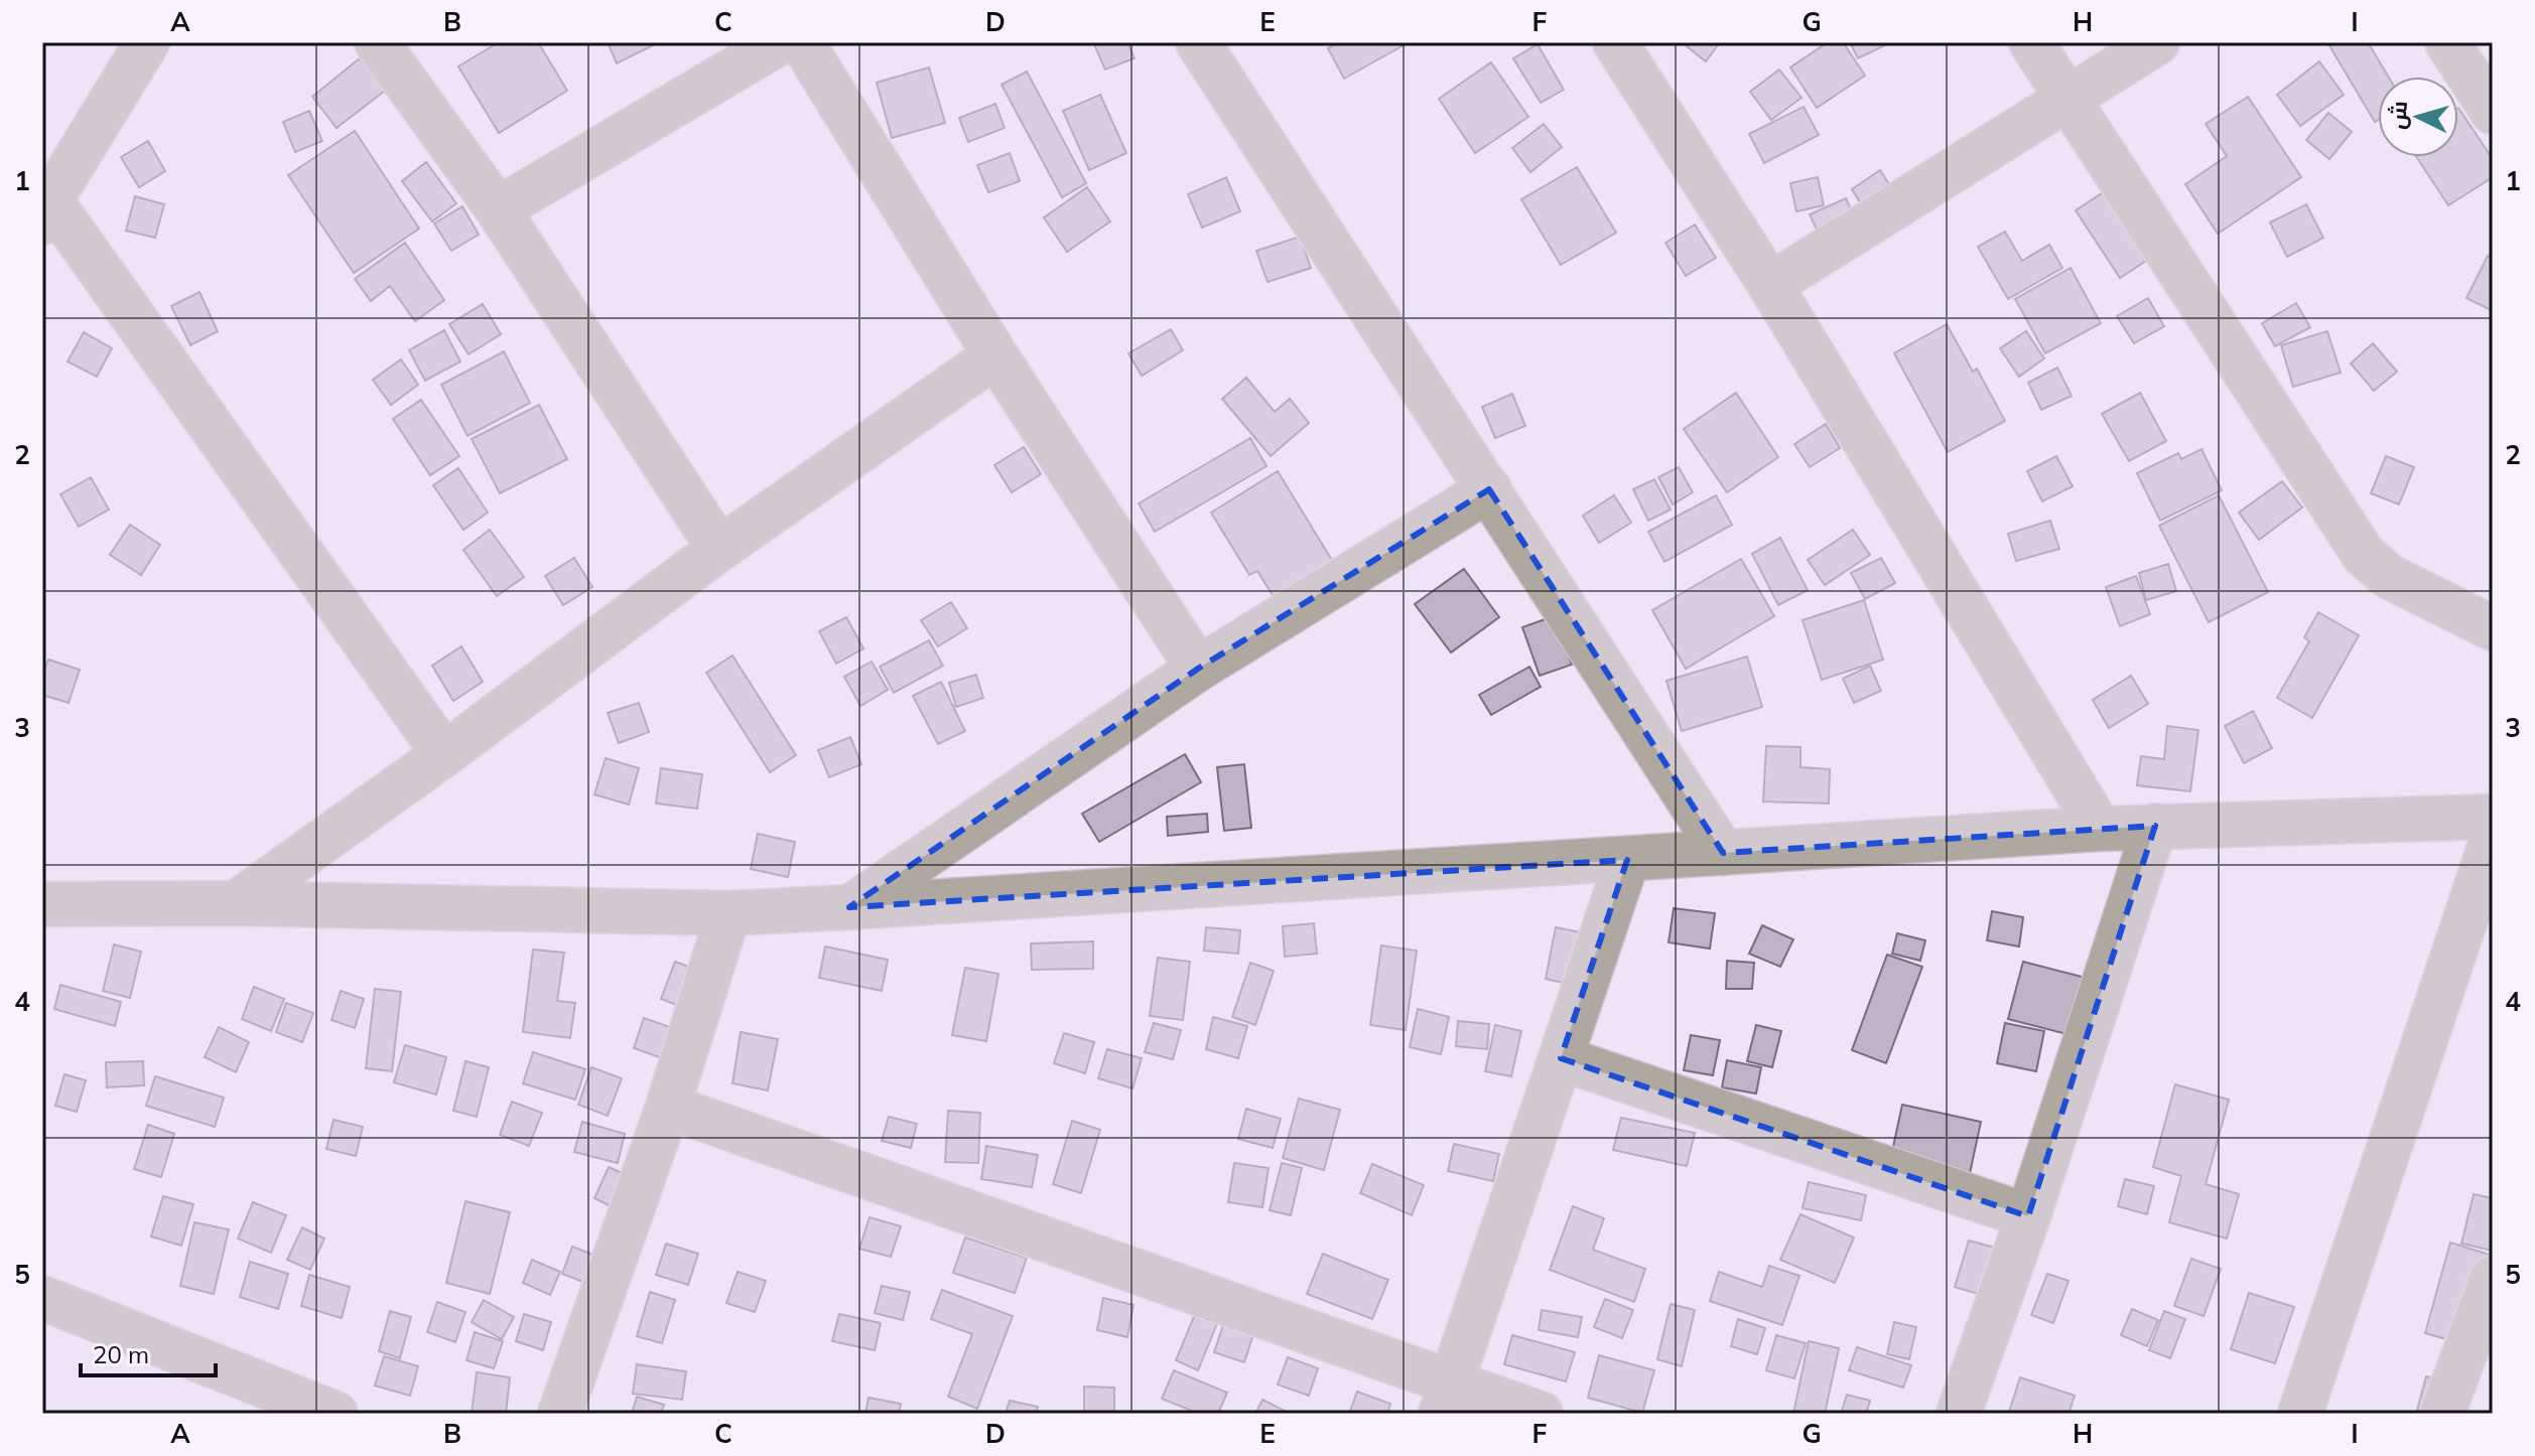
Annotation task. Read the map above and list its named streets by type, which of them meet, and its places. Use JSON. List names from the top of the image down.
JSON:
{
  "scale_bar": "20 m",
  "north": "left",
  "grid": {
    "columns": [
      "A",
      "B",
      "C",
      "D",
      "E",
      "F",
      "G",
      "H",
      "I"
    ],
    "rows": [
      "1",
      "2",
      "3",
      "4",
      "5"
    ]
  }
}
